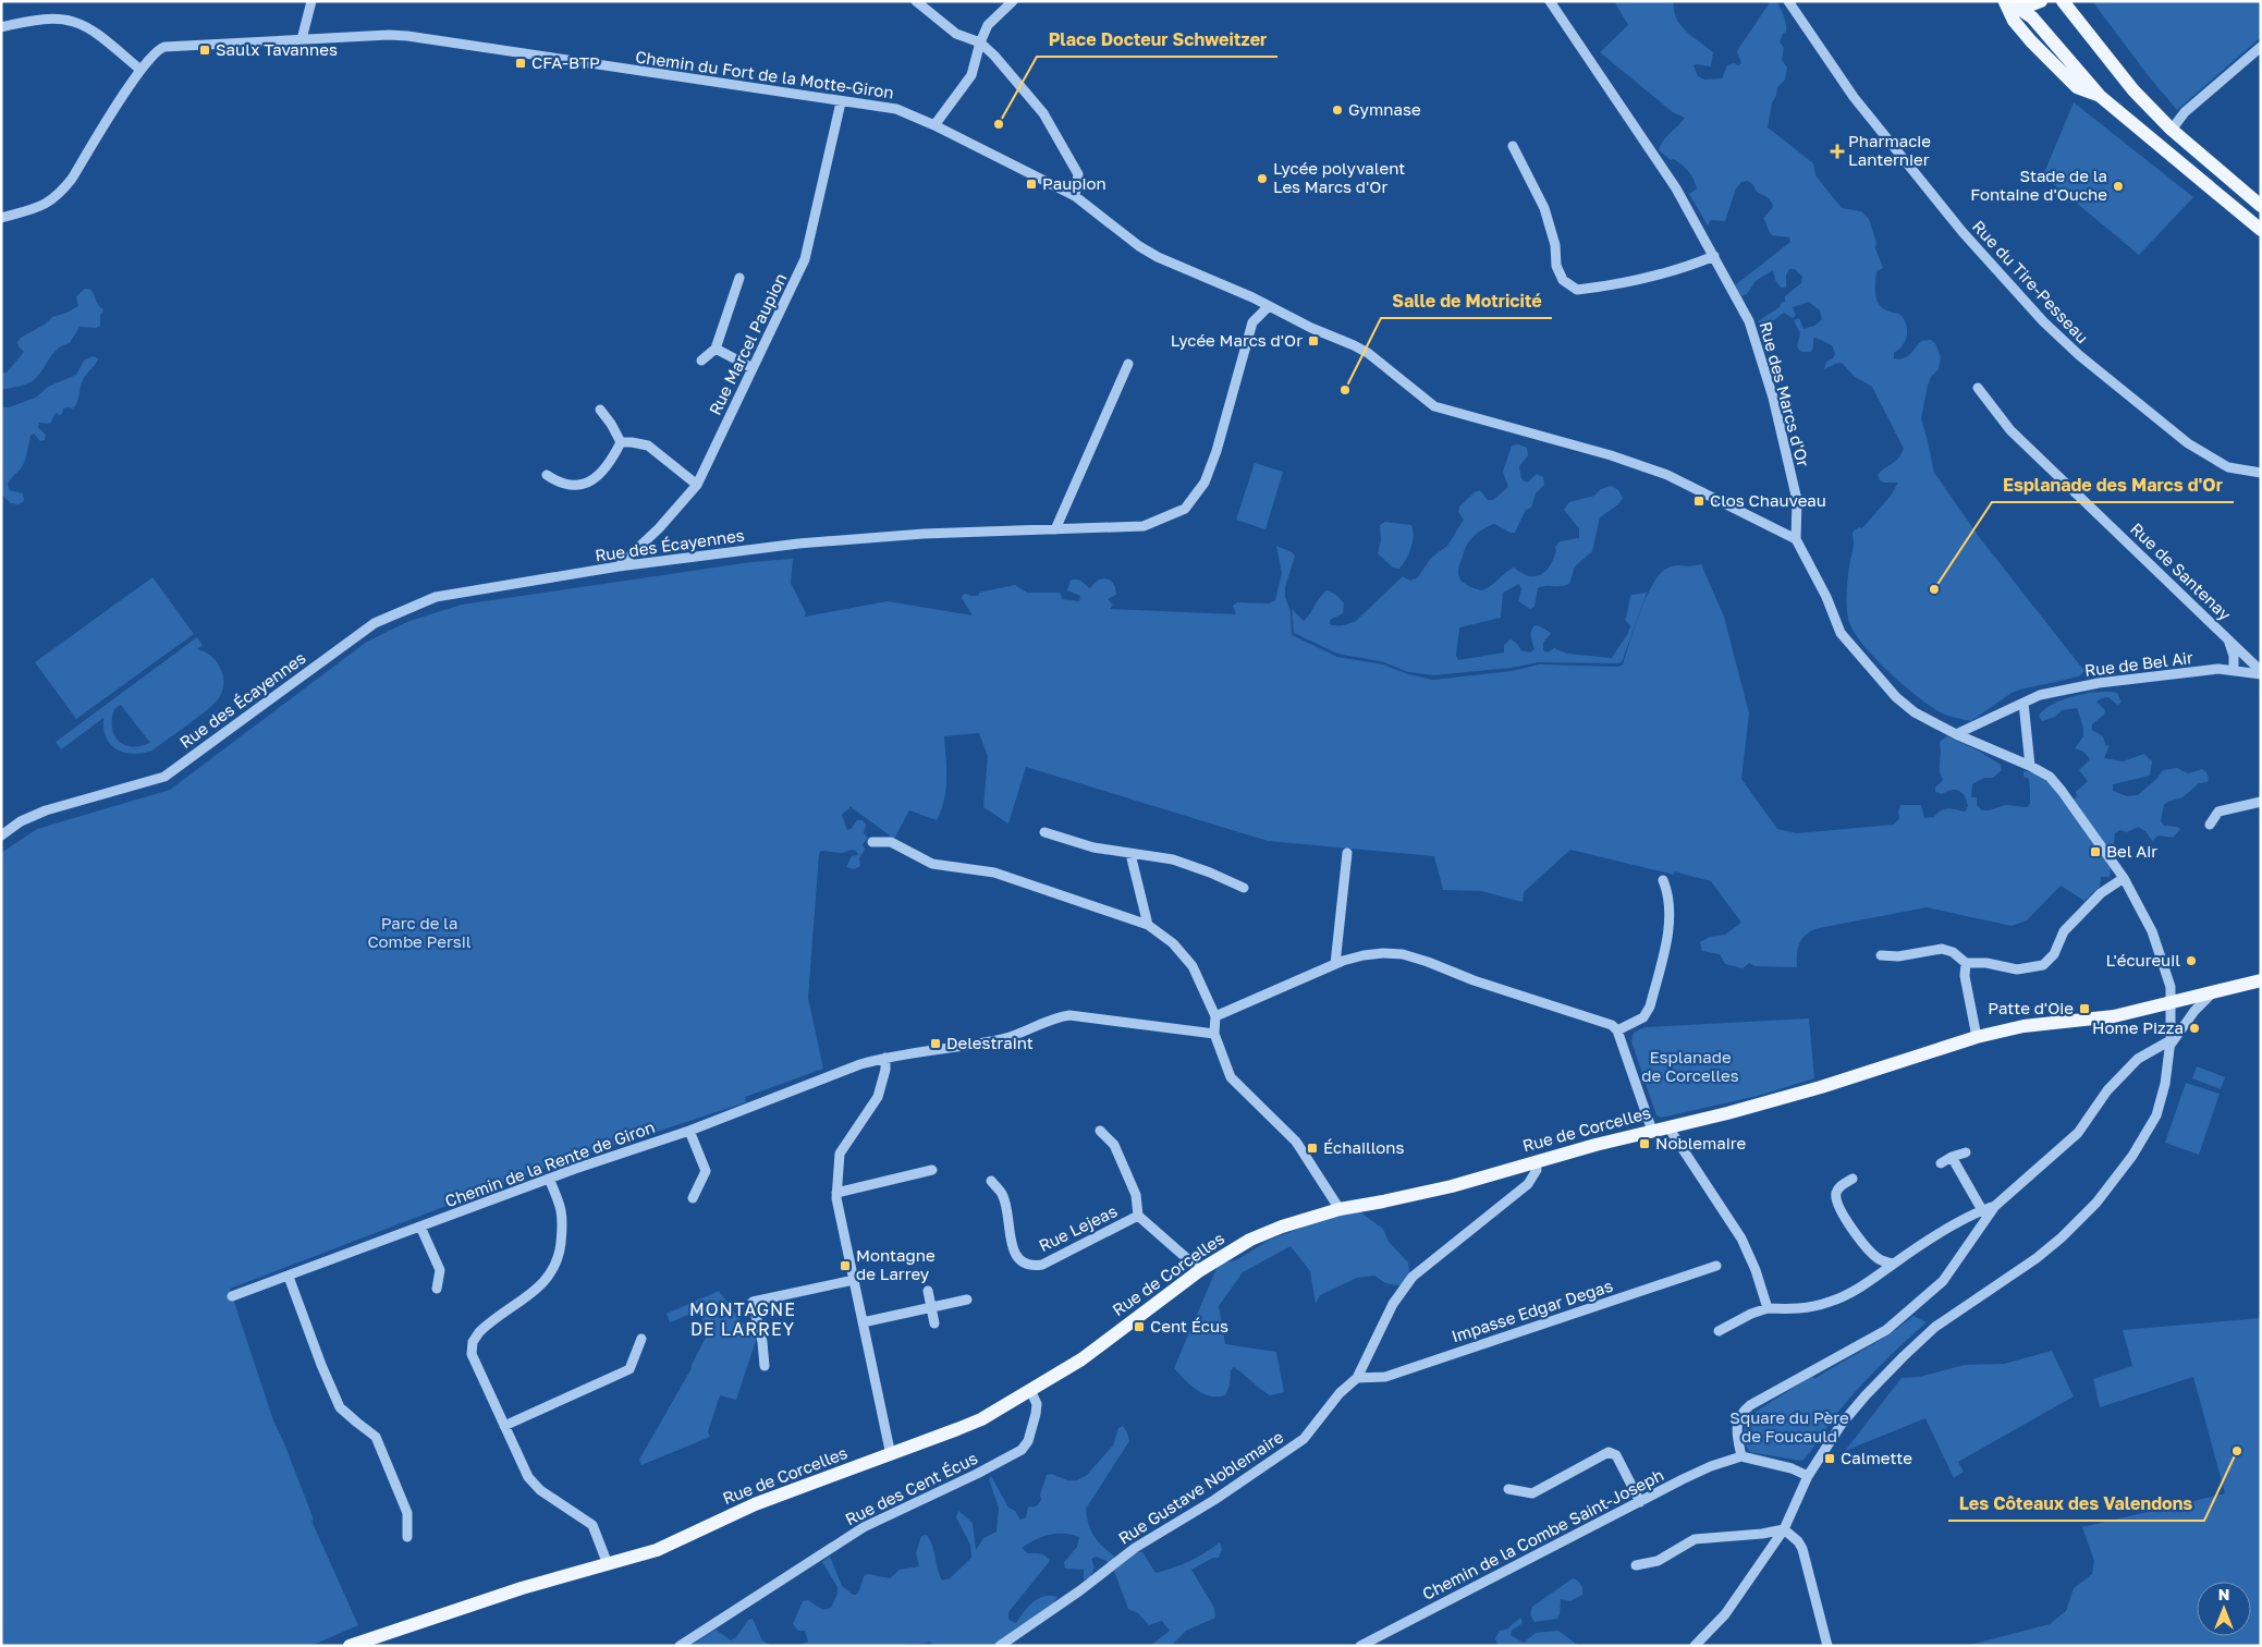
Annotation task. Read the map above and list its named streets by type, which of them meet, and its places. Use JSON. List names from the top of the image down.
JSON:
{
  "streets": {
    "main road": ["Rue de Corcelles"],
    "street": [
      "Chemin du Fort de la Motte-Giron",
      "Rue du Tire-Pesseau",
      "Rue Marcel Paupion",
      "Rue des Marcs d'Or",
      "Rue des Écayennes",
      "Rue de Santenay",
      "Rue de Bel Air",
      "Chemin de la Rente de Giron",
      "Rue Lejeas",
      "Impasse Edgar Degas",
      "Rue Gustave Noblemaire",
      "Rue des Cent Écus",
      "Chemin de la Combe Saint-Joseph"
    ]
  },
  "crossings": [
    ["Chemin du Fort de la Motte-Giron", "Rue Marcel Paupion"],
    ["Chemin du Fort de la Motte-Giron", "Rue des Marcs d'Or"],
    ["Chemin du Fort de la Motte-Giron", "Rue des Écayennes"],
    ["Rue Marcel Paupion", "Rue des Écayennes"],
    ["Rue des Marcs d'Or", "Rue de Bel Air"],
    ["Rue des Marcs d'Or", "Rue de Corcelles"],
    ["Rue de Santenay", "Rue de Bel Air"],
    ["Rue de Corcelles", "Rue Gustave Noblemaire"],
    ["Rue de Corcelles", "Rue des Cent Écus"],
    ["Impasse Edgar Degas", "Rue Gustave Noblemaire"]
  ],
  "districts": ["MONTAGNE DE LARREY"],
  "parks": ["Parc de la Combe Persil", "Esplanade de Corcelles", "Square du Père de Foucauld"],
  "places": {
    "transit": [
      "Saulx Tavannes",
      "CFA-BTP",
      "Paupion",
      "Lycée Marcs d'Or",
      "Clos Chauveau",
      "Bel Air",
      "Patte d'Oie",
      "Delestraint",
      "Noblemaire",
      "Échaillons",
      "Montagne de Larrey",
      "Cent Écus",
      "Calmette"
    ],
    "other": [
      "Gymnase",
      "Place Docteur Schweitzer",
      "Lycée polyvalent Les Marcs d'Or",
      "Stade de la Fontaine d'Ouche",
      "Salle de Motricité",
      "Esplanade des Marcs d'Or",
      "L'écureuil",
      "Home Pizza",
      "Les Côteaux des Valendons"
    ],
    "health": ["Pharmacie Lanternier"]
  },
  "north": "top"
}
